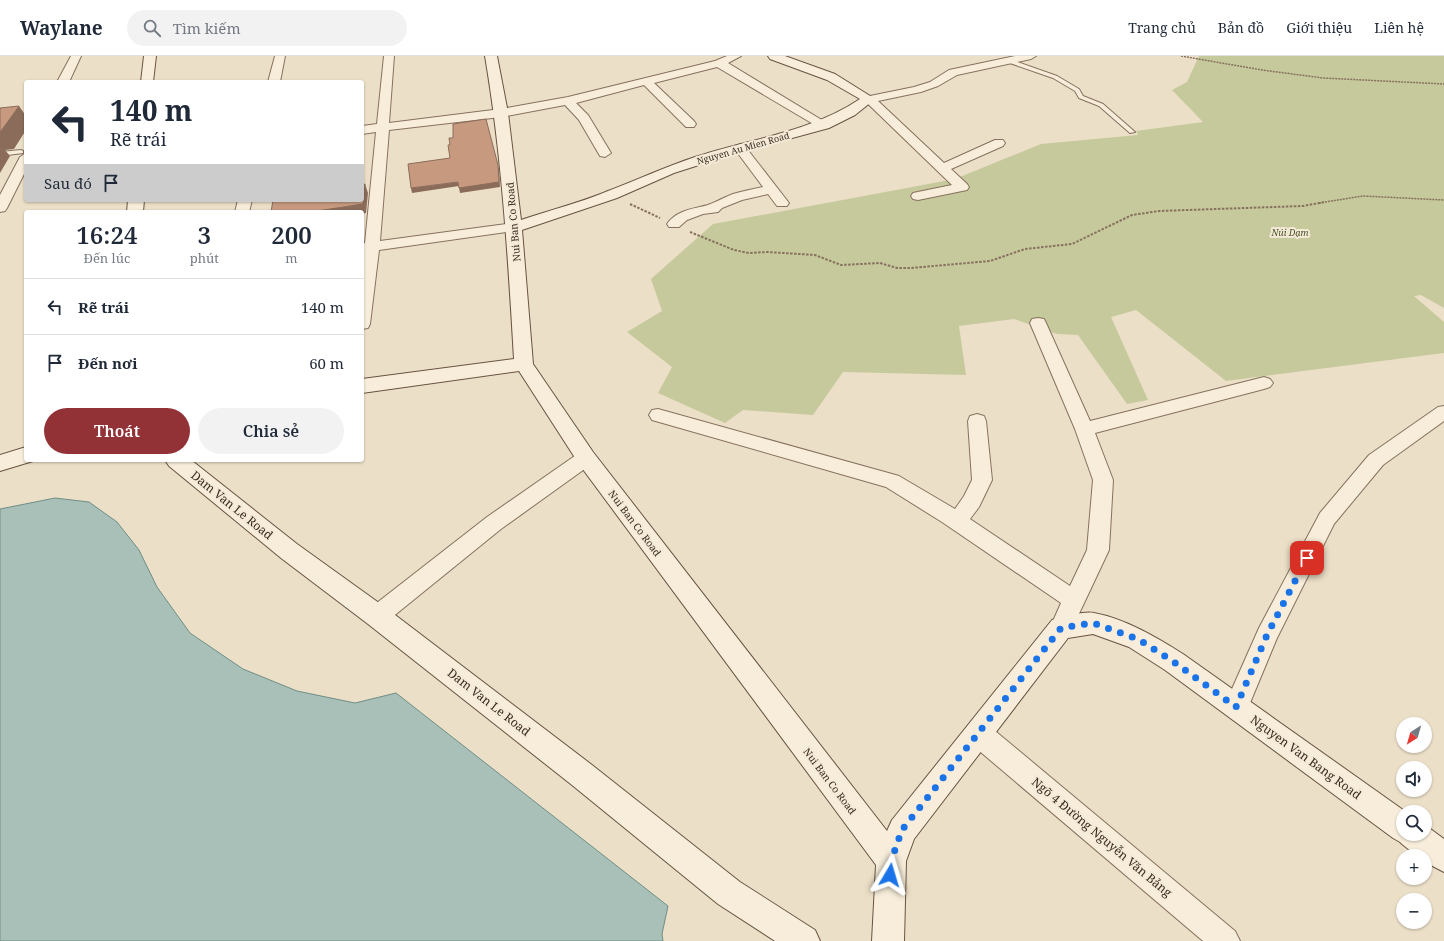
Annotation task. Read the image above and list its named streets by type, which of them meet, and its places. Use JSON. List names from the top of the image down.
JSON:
{
  "streets": {
    "street": [
      "Nguyen Au Mien Road",
      "Nui Ban Co Road",
      "Dam Van Le Road",
      "Nguyen Van Bang Road",
      "Ngõ 4 Đường Nguyễn Văn Bảng"
    ]
  },
  "crossings": [
    ["Nguyen Au Mien Road", "Nui Ban Co Road"]
  ],
  "parks": ["Núi Dạm"],
  "north": "bottom left",
  "page": {
    "header": "Waylane",
    "search": "Tìm kiếm",
    "nav": [
      "Trang chủ",
      "Bản đồ",
      "Giới thiệu",
      "Liên hệ"
    ],
    "turn": ["140 m", "Rẽ trái"],
    "then": "Sau đó",
    "eta": [
      "16:24",
      "Đến lúc",
      "3",
      "phút",
      "200",
      "m"
    ],
    "list": [
      {
        "name": "Rẽ trái",
        "value": "140 m"
      },
      {
        "name": "Đến nơi",
        "value": "60 m"
      }
    ],
    "buttons": ["Thoát", "Chia sẻ"],
    "map_buttons": ["+", "−"]
  }
}
